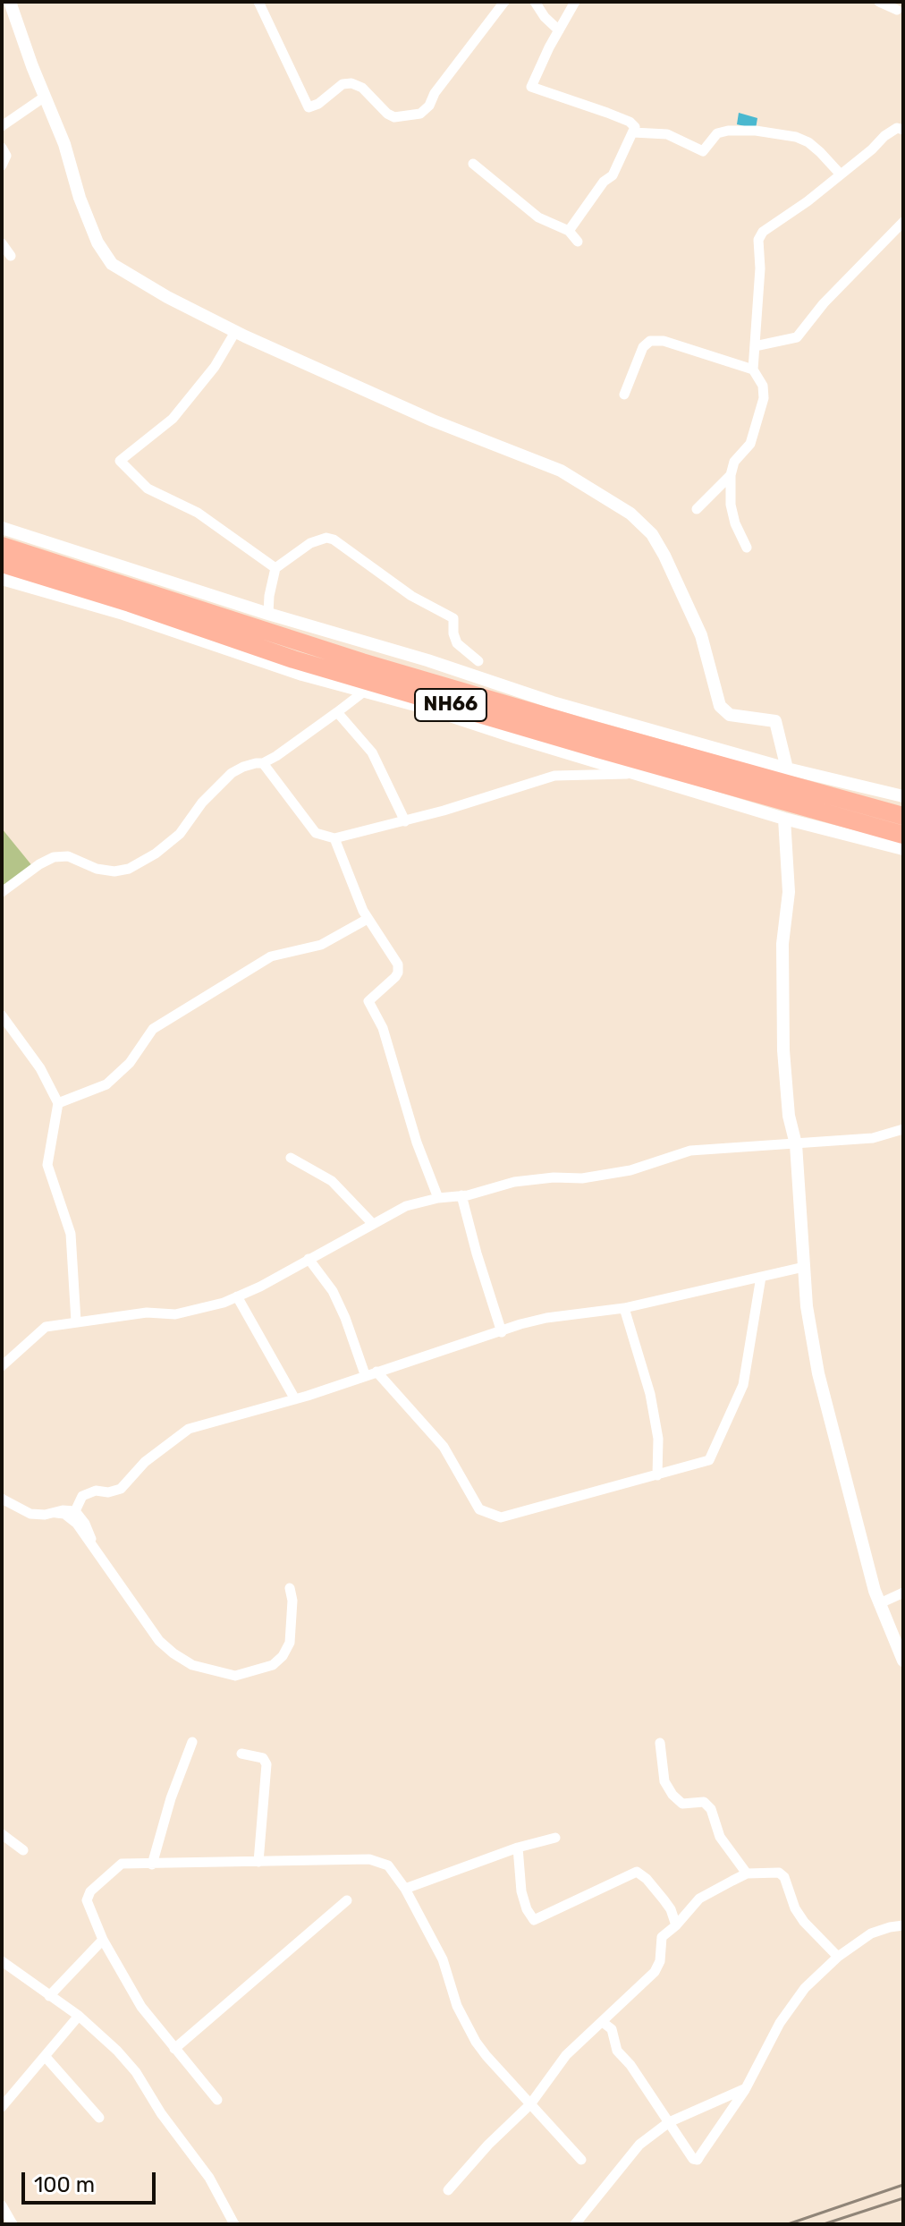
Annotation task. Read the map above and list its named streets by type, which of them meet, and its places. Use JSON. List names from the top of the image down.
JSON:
{
  "streets": {
    "highway": ["NH66"]
  },
  "scale_bar": "100 m"
}
